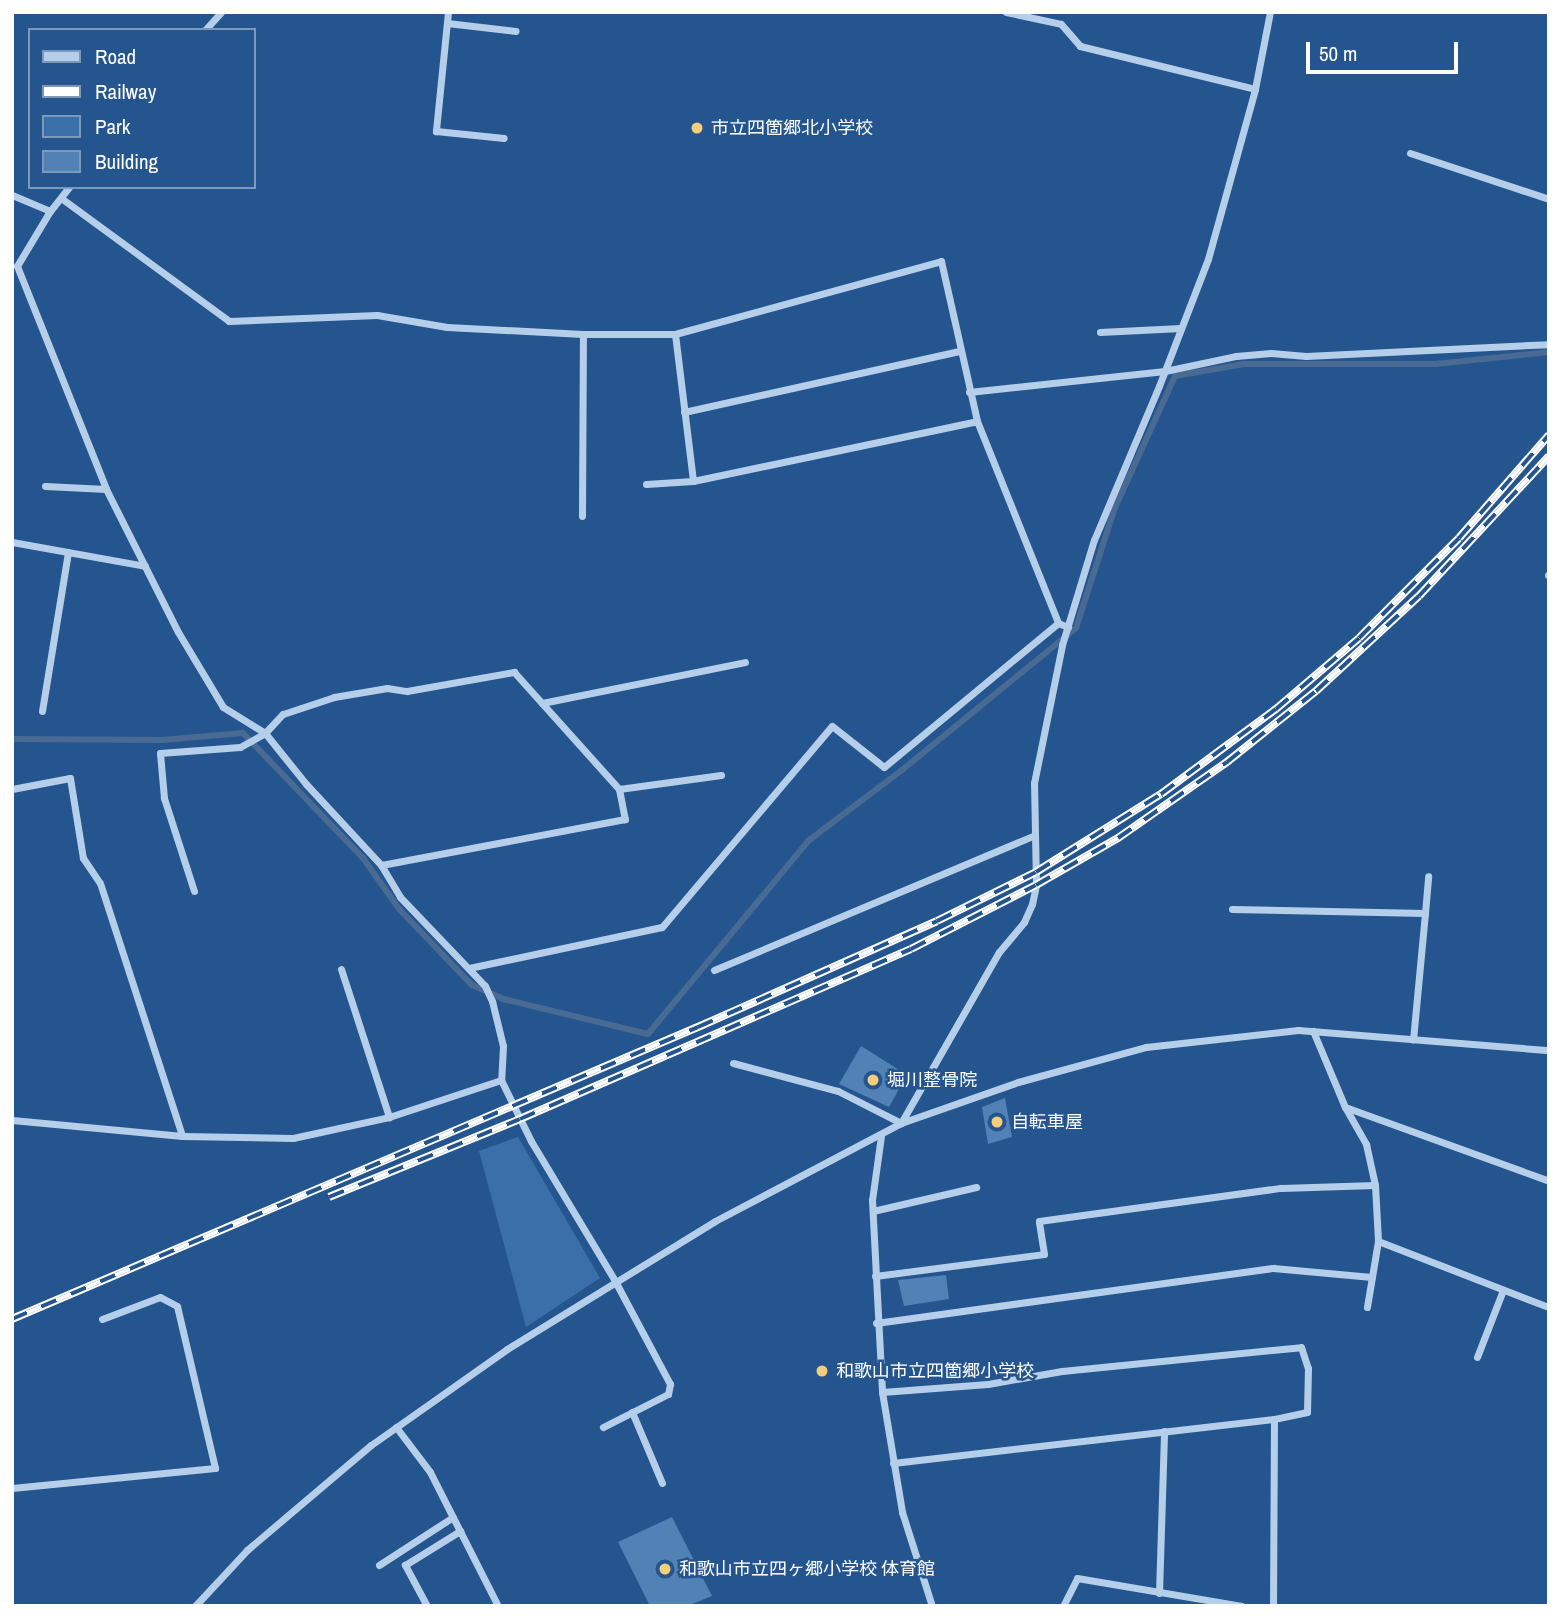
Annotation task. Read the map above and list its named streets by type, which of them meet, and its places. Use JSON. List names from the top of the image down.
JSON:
{
  "places": [
    "市立四箇郷北小学校",
    "堀川整骨院",
    "自転車屋",
    "和歌山市立四箇郷小学校",
    "和歌山市立四ヶ郷小学校 体育館"
  ],
  "legend": [
    "Road",
    "Railway",
    "Park",
    "Building"
  ],
  "scale_bar": "50 m"
}
